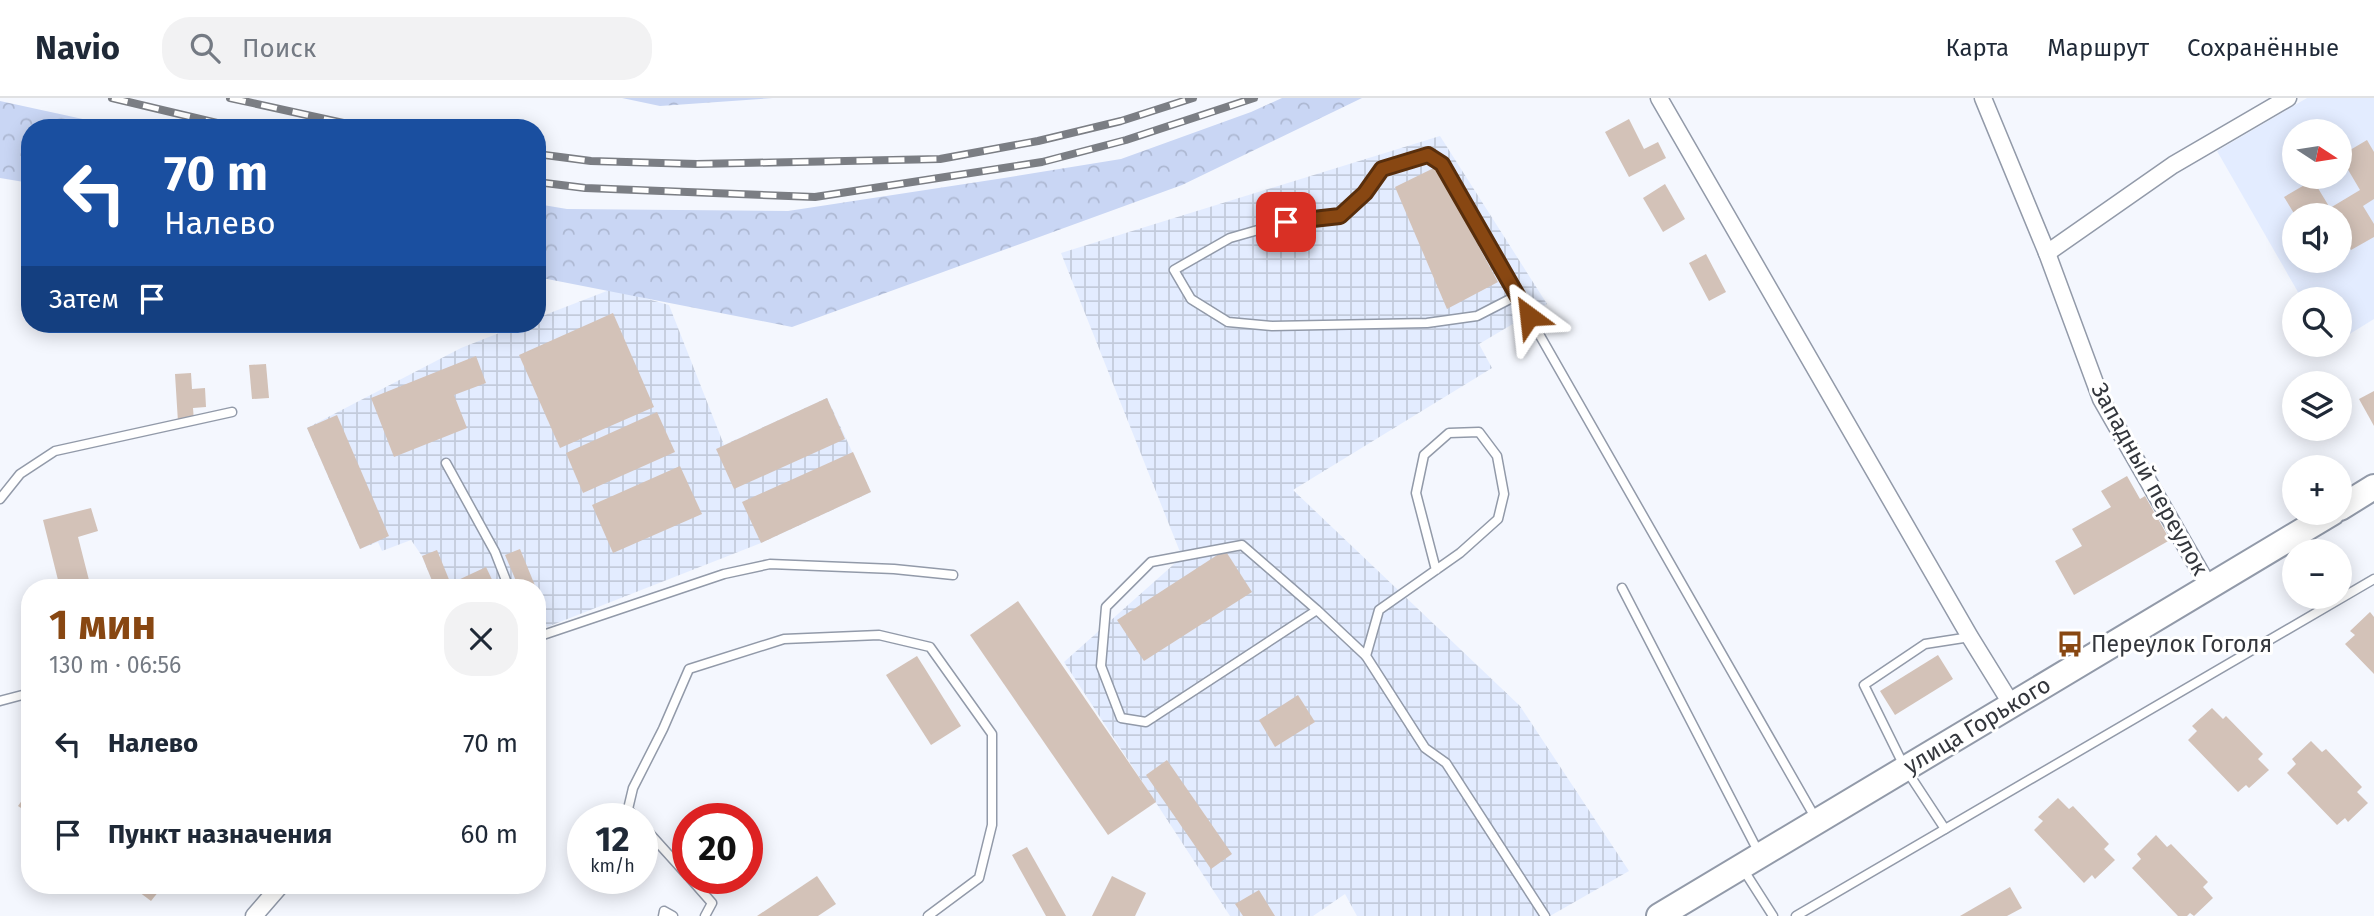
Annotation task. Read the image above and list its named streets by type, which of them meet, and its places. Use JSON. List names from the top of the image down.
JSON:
{
  "streets": {
    "main road": ["улица Горького"],
    "street": ["Западный переулок"]
  },
  "crossings": [
    ["Западный переулок", "улица Горького"]
  ],
  "places": {
    "bus stop": ["Переулок Гоголя"]
  },
  "north": "right",
  "page": {
    "header": "Navio",
    "search": "Поиск",
    "nav": ["Карта", "Маршрут", "Сохранённые"],
    "map_buttons": ["+", "−"],
    "turn": ["70 m", "Налево"],
    "then": "Затем",
    "heading": ["1 мин", "130 m · 06:56"],
    "list": [
      {
        "name": "Налево",
        "value": "70 m"
      },
      {
        "name": "Пункт назначения",
        "value": "60 m"
      }
    ],
    "speed": "12 km/h",
    "limit": "20"
  }
}
